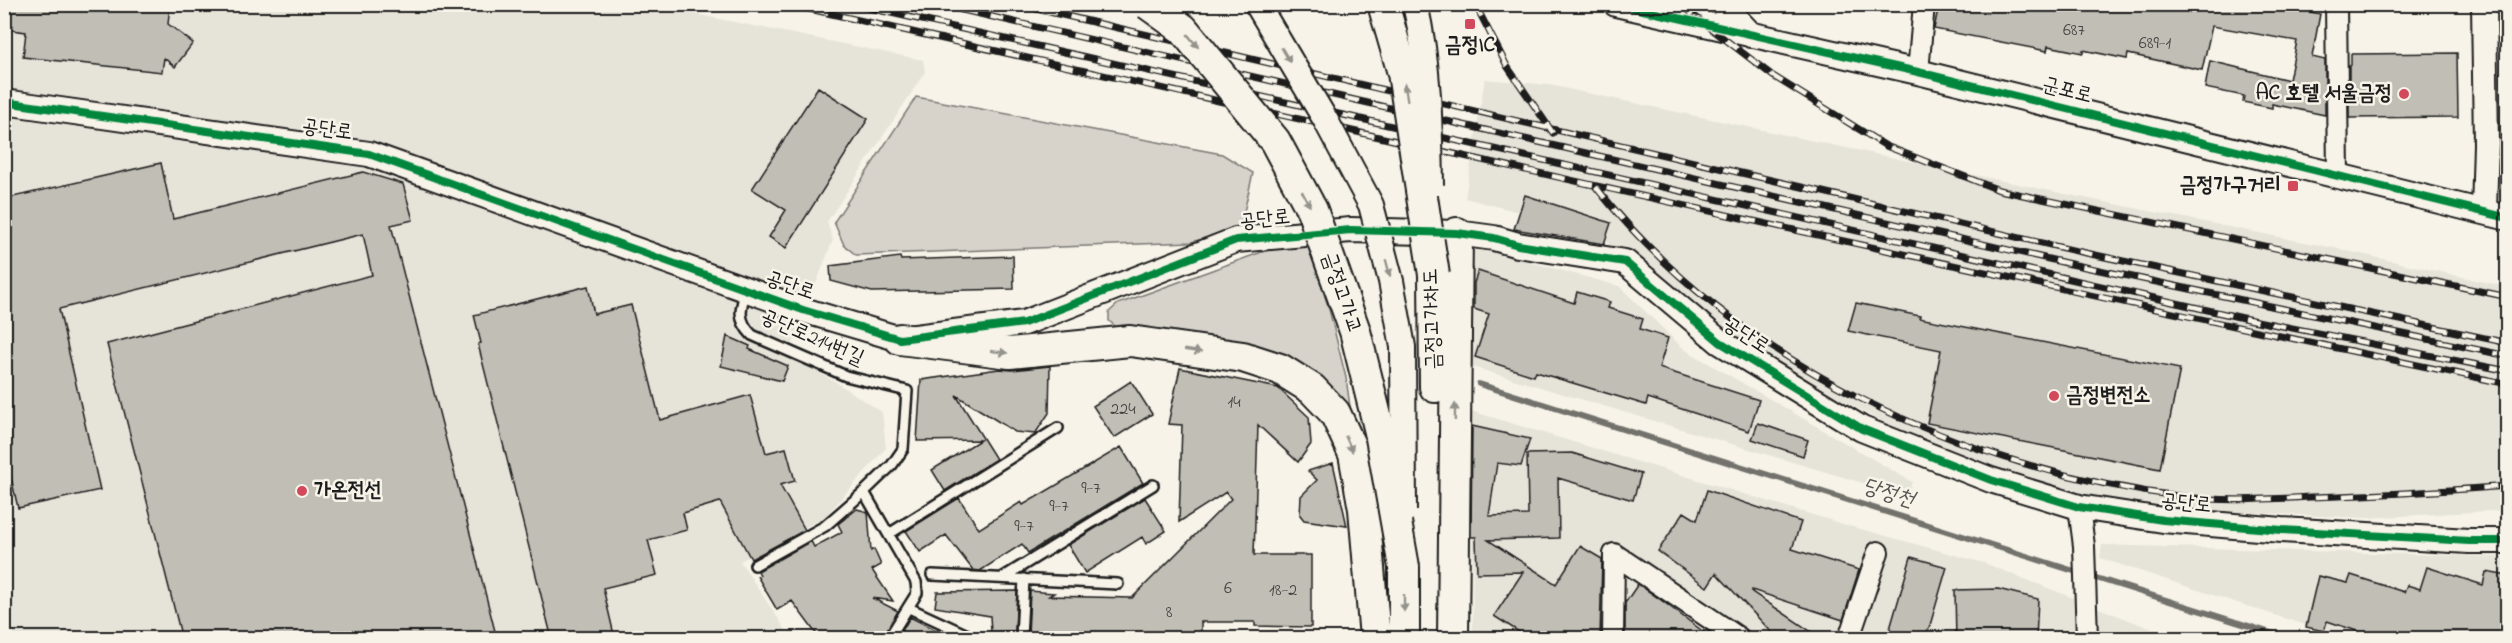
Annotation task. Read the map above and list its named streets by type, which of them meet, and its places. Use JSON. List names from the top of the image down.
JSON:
{
  "streets": {
    "main road": ["금정고가교", "금정고가차도"],
    "street": ["군포로", "공단로"],
    "lane": ["공단로214번길"]
  },
  "crossings": [
    ["공단로", "공단로214번길"]
  ],
  "one_way": ["금정고가차도"],
  "water": ["당정천"],
  "places": {
    "transit": ["금정IC", "금정가구거리"],
    "other": ["AC 호텔 서울금정", "금정변전소", "가온전선"]
  },
  "house_numbers": [
    "687",
    "689-1",
    "14",
    "224",
    "9-7",
    "9-7",
    "9-7",
    "6",
    "18-2",
    "8"
  ]
}
